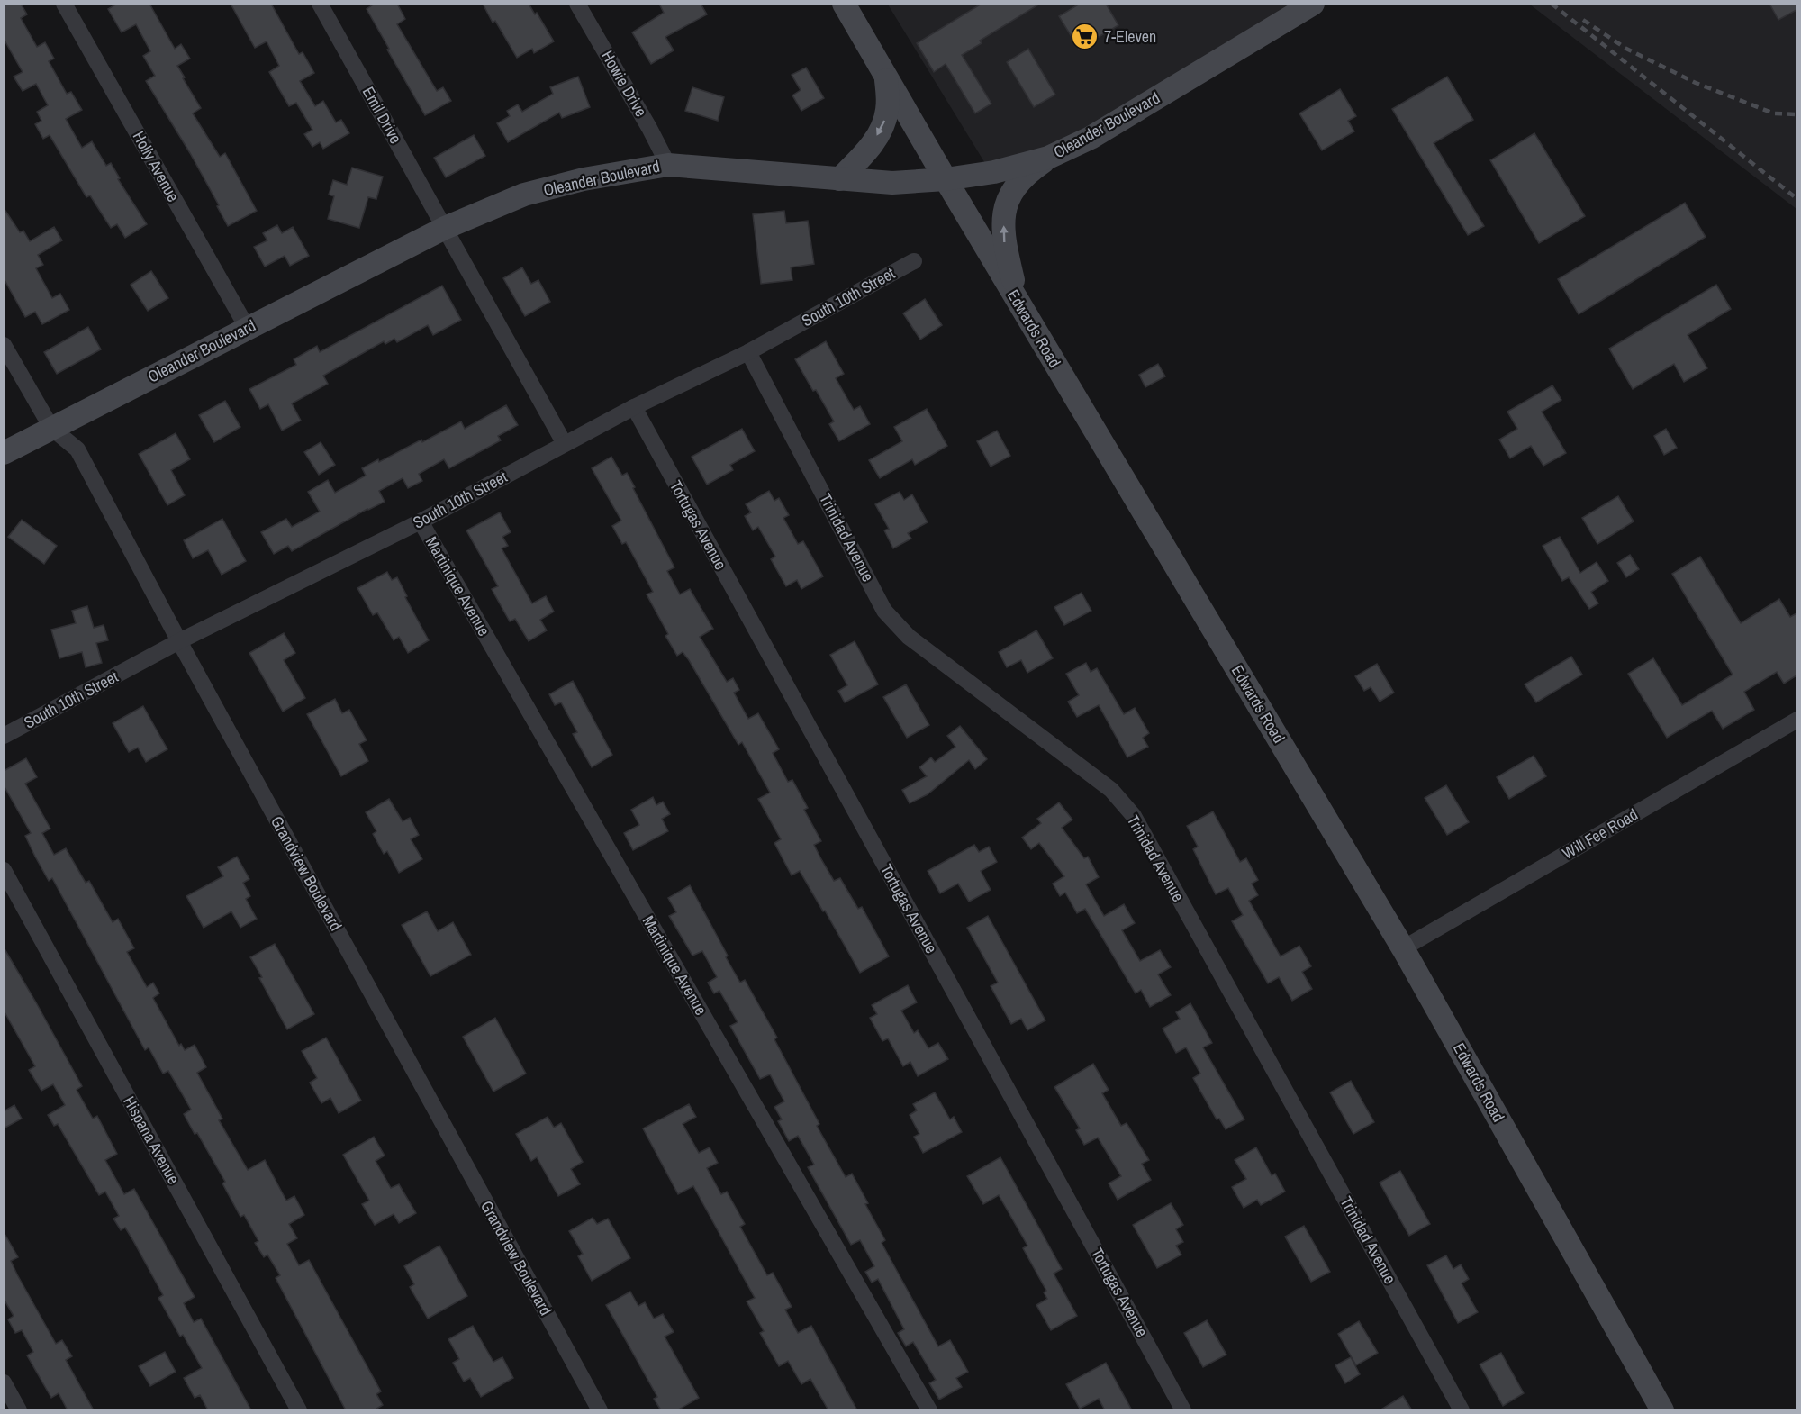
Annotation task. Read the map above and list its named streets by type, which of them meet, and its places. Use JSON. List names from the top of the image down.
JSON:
{
  "streets": {
    "main road": ["Oleander Boulevard", "Edwards Road"],
    "street": [
      "Howie Drive",
      "Emil Drive",
      "Holly Avenue",
      "South 10th Street",
      "Tortugas Avenue",
      "Trinidad Avenue",
      "Martinique Avenue",
      "Will Fee Road",
      "Grandview Boulevard",
      "Hispana Avenue"
    ]
  },
  "crossings": [
    ["Howie Drive", "Oleander Boulevard"],
    ["Emil Drive", "Oleander Boulevard"],
    ["Oleander Boulevard", "Holly Avenue"],
    ["Oleander Boulevard", "Edwards Road"],
    ["Oleander Boulevard", "Grandview Boulevard"],
    ["South 10th Street", "Tortugas Avenue"],
    ["South 10th Street", "Trinidad Avenue"],
    ["South 10th Street", "Martinique Avenue"],
    ["South 10th Street", "Grandview Boulevard"],
    ["Edwards Road", "Will Fee Road"]
  ],
  "places": {
    "supermarket": ["7-Eleven"]
  }
}
